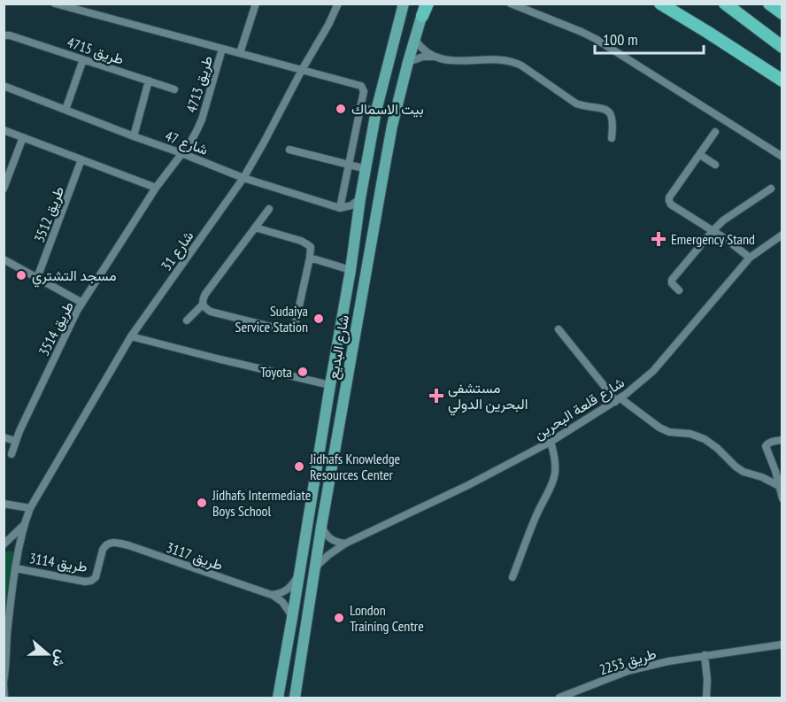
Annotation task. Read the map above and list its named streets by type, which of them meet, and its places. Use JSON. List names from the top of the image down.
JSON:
{
  "streets": {
    "main road": ["شارع البديع"],
    "street": [
      "طريق 4715",
      "طريق 4713",
      "شارع 47",
      "طريق 3512",
      "شارع 31",
      "طريق 3514",
      "شارع قلعة البحرين",
      "طريق 3117",
      "طريق 3114",
      "طريق 2253"
    ]
  },
  "crossings": [
    ["طريق 4713", "شارع 47"],
    ["طريق 4713", "طريق 3514"],
    ["شارع 47", "شارع 31"],
    ["شارع 47", "طريق 3514"],
    ["شارع 31", "طريق 3114"],
    ["شارع البديع", "شارع قلعة البحرين"],
    ["طريق 3117", "طريق 3114"]
  ],
  "places": {
    "other": [
      "بيت الاسماك",
      "مسجد التشتري",
      "Sudaiya Service Station",
      "Toyota",
      "Jidhafs Knowledge Resources Center",
      "Jidhafs Intermediate Boys School",
      "London Training Centre"
    ],
    "health": ["Emergency Stand", "مستشفى البحرين الدولي"]
  },
  "scale_bar": "100 m",
  "north": "right"
}
